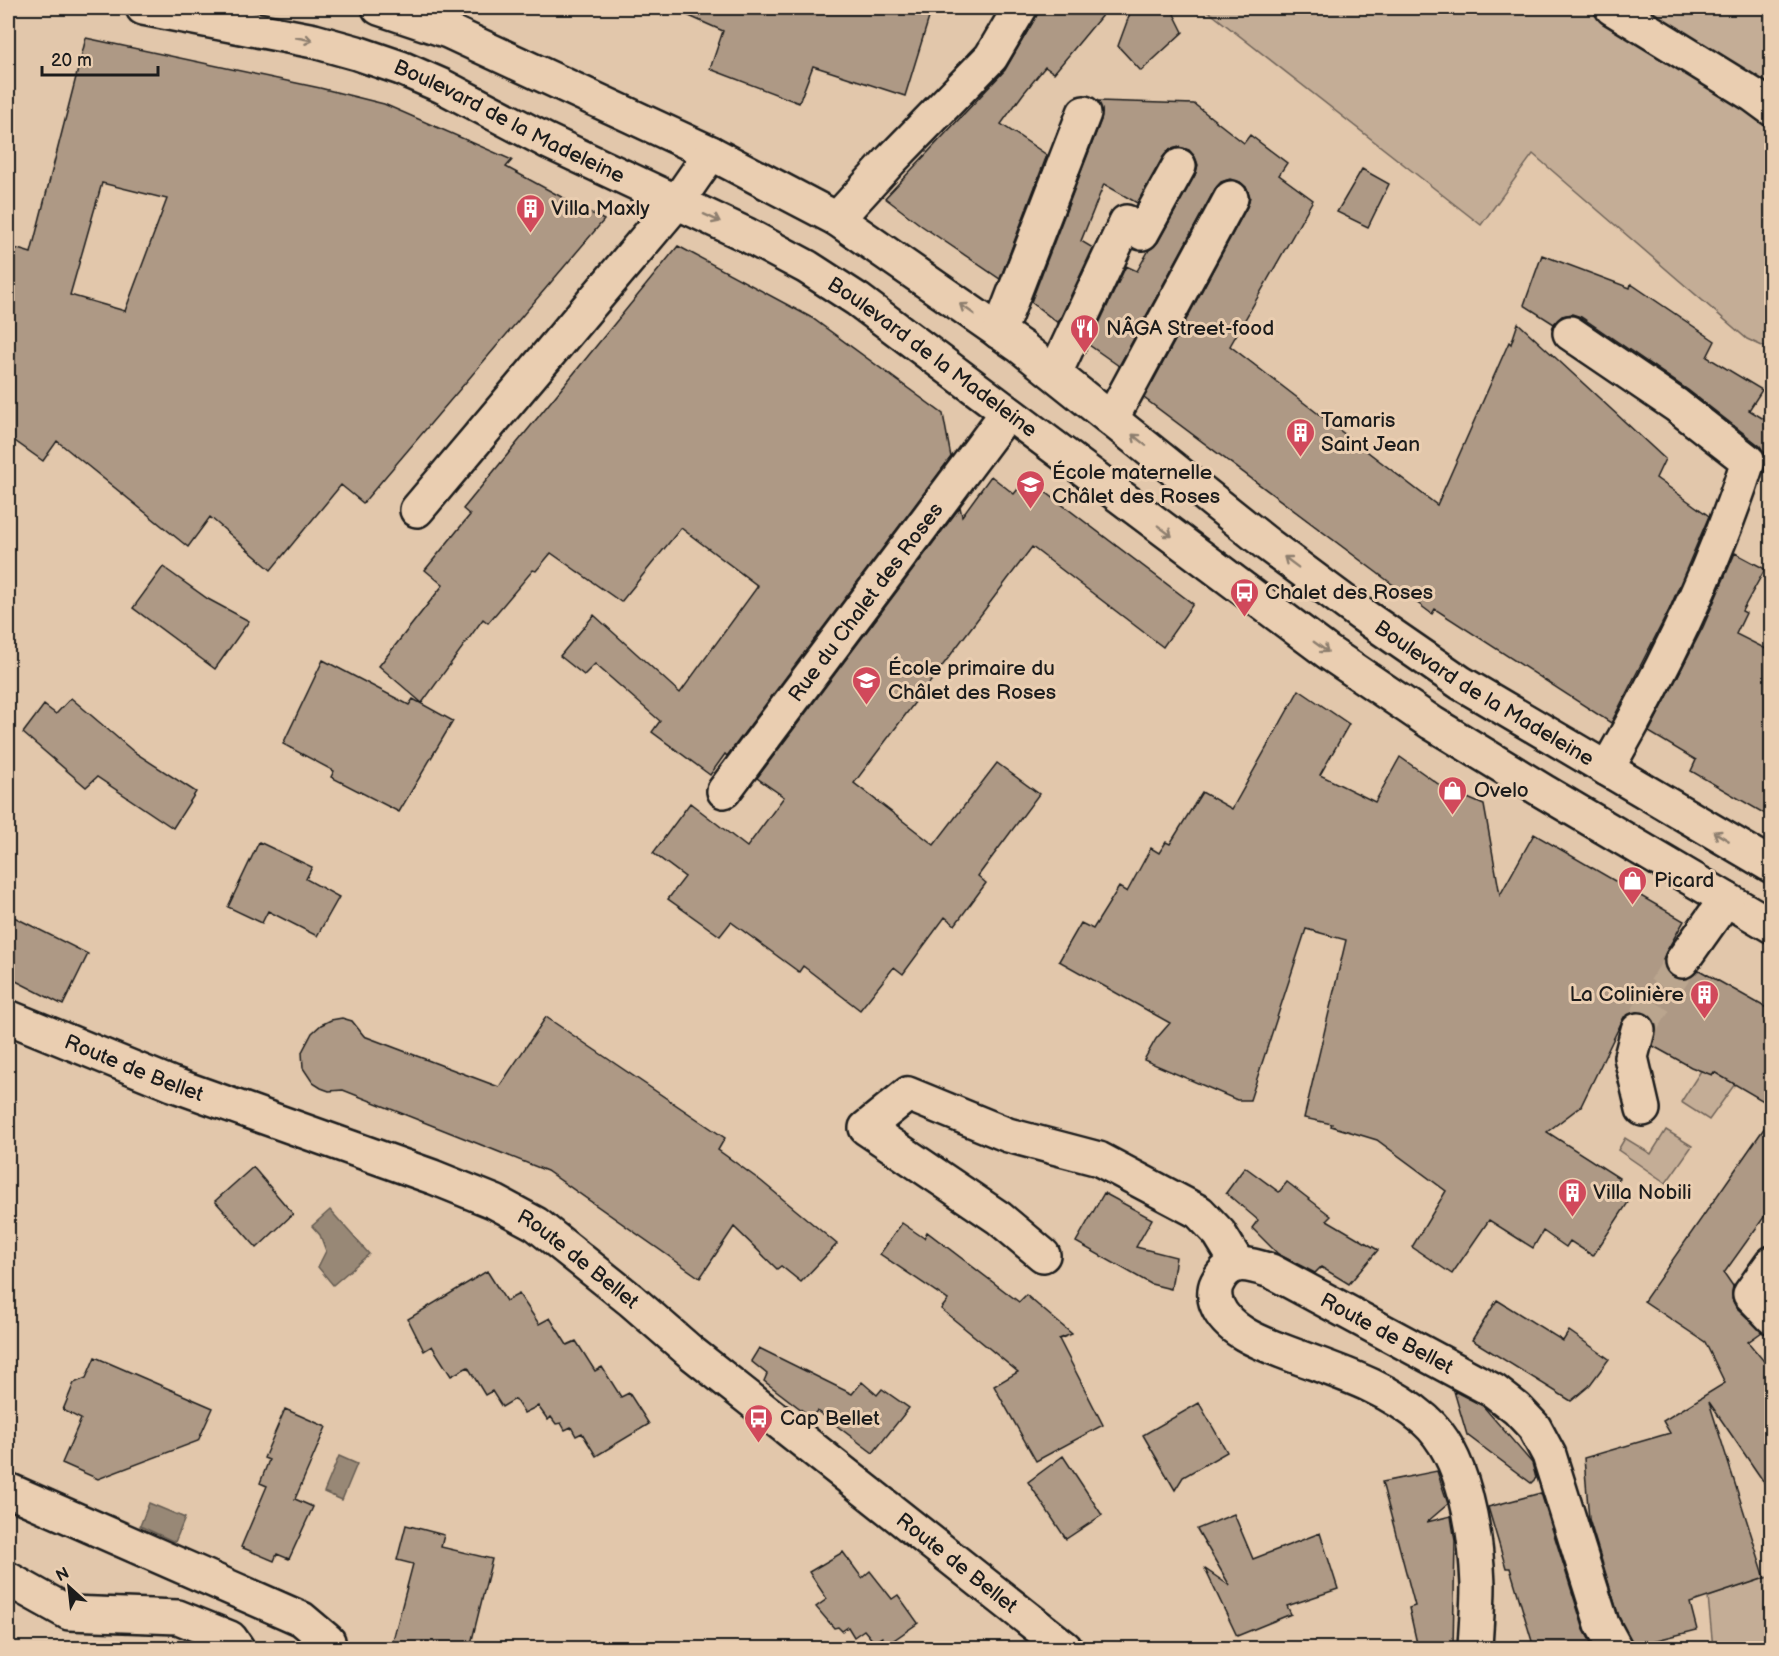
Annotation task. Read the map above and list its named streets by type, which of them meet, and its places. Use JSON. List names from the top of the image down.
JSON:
{
  "streets": {
    "street": ["Boulevard de la Madeleine", "Rue du Chalet des Roses", "Route de Bellet"]
  },
  "crossings": [
    ["Boulevard de la Madeleine", "Rue du Chalet des Roses"]
  ],
  "places": {
    "building": [
      "Villa Maxly",
      "Tamaris Saint Jean",
      "La Colinière",
      "Villa Nobili"
    ],
    "restaurant": ["NÂGA Street-food"],
    "school or university": ["École maternelle Châlet des Roses", "École primaire du Châlet des Roses"],
    "bus stop": ["Chalet des Roses", "Cap Bellet"],
    "shop": ["Ovelo", "Picard"]
  },
  "scale_bar": "20 m",
  "north": "top left"
}
